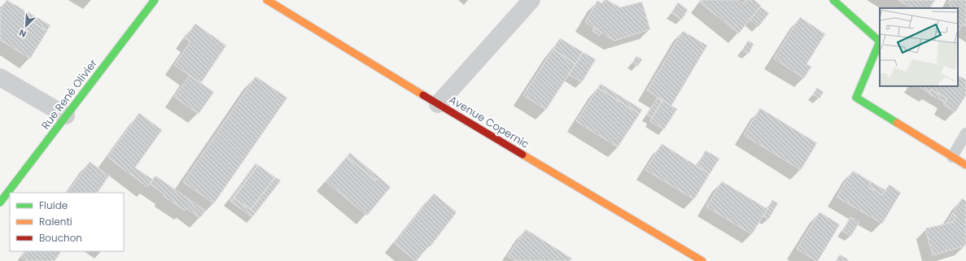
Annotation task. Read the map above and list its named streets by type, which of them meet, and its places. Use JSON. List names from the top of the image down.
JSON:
{
  "streets": {
    "street": ["Rue René Olivier", "Avenue Copernic"]
  },
  "legend": ["Fluide", "Ralenti", "Bouchon"],
  "north": "bottom left"
}
